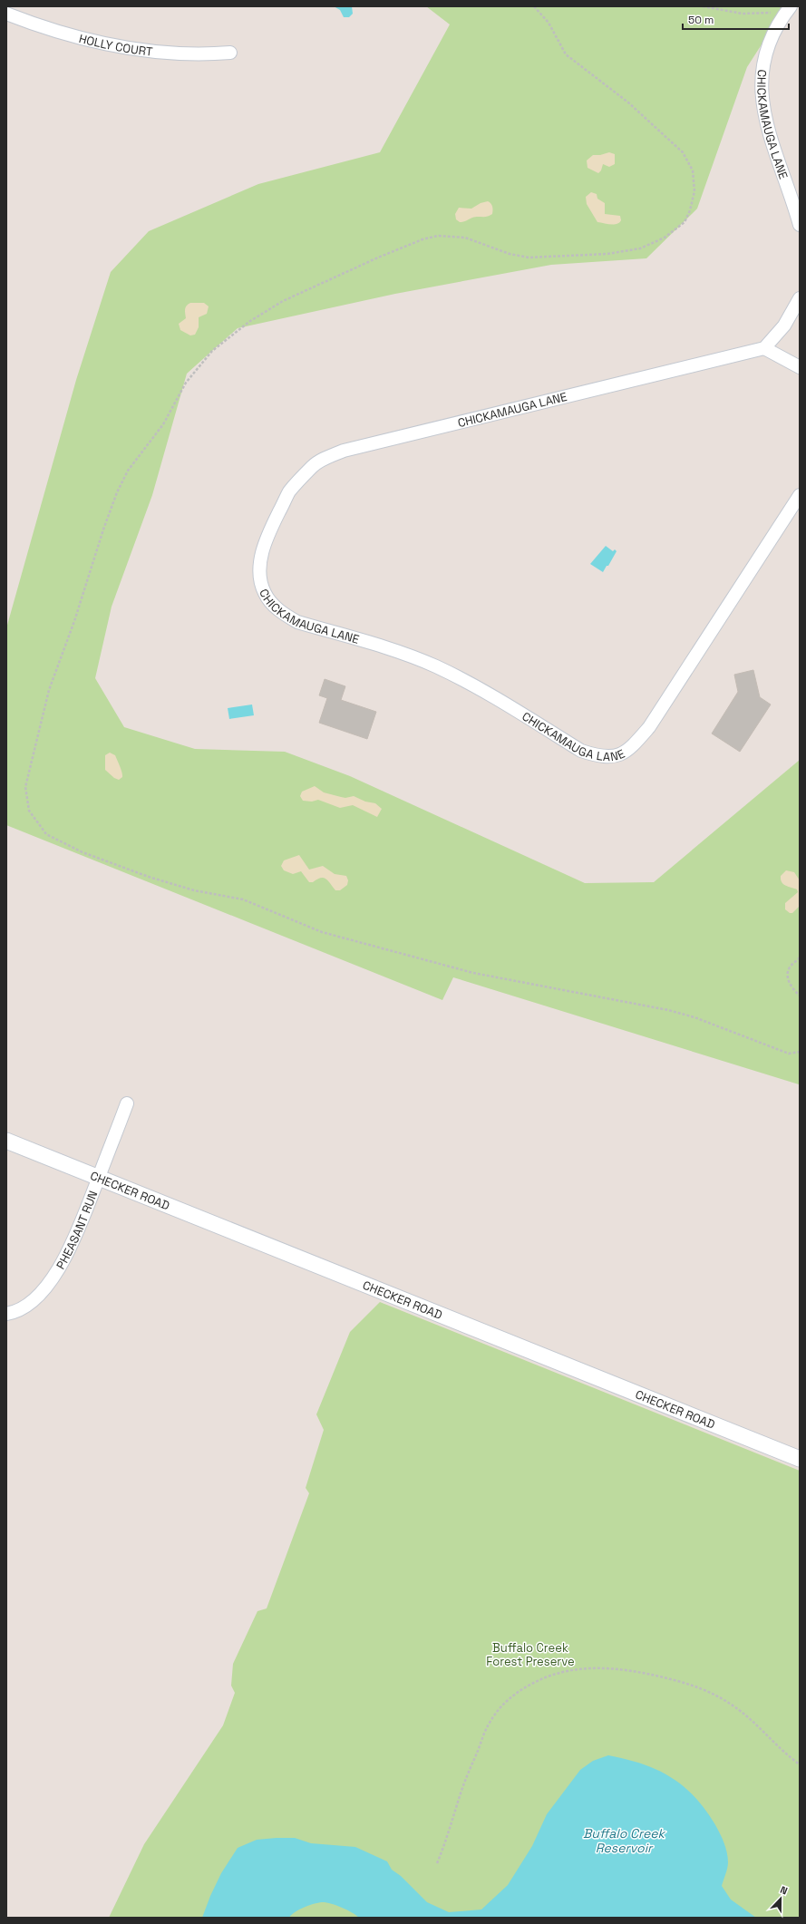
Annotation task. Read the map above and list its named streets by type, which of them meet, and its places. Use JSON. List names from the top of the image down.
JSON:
{
  "streets": {
    "street": [
      "HOLLY COURT",
      "CHICKAMAUGA LANE",
      "CHECKER ROAD",
      "PHEASANT RUN"
    ]
  },
  "crossings": [
    ["CHECKER ROAD", "PHEASANT RUN"]
  ],
  "water": ["Buffalo Creek Reservoir"],
  "parks": ["Buffalo Creek Forest Preserve"],
  "scale_bar": "50 m",
  "north": "top"
}
